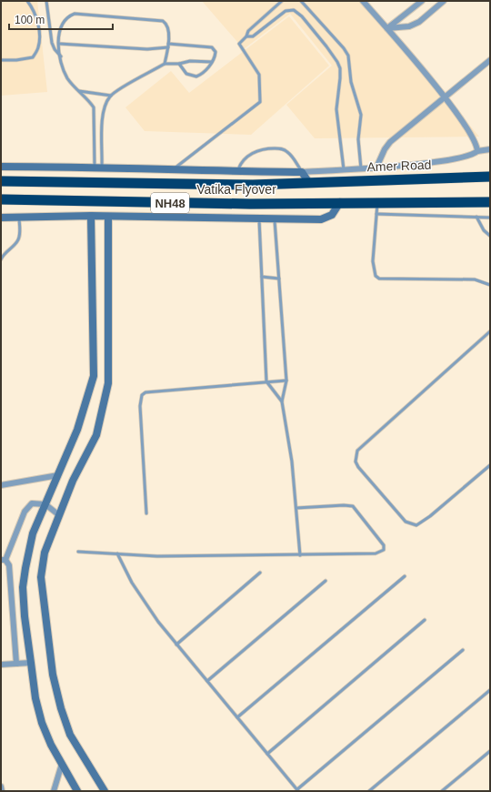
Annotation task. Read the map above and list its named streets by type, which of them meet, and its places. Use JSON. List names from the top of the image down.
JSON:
{
  "streets": {
    "highway": ["Amer Road", "Vatika Flyover", "NH48"]
  },
  "crossings": [
    ["Amer Road", "Vatika Flyover"],
    ["Vatika Flyover", "NH48"]
  ],
  "scale_bar": "100 m"
}
